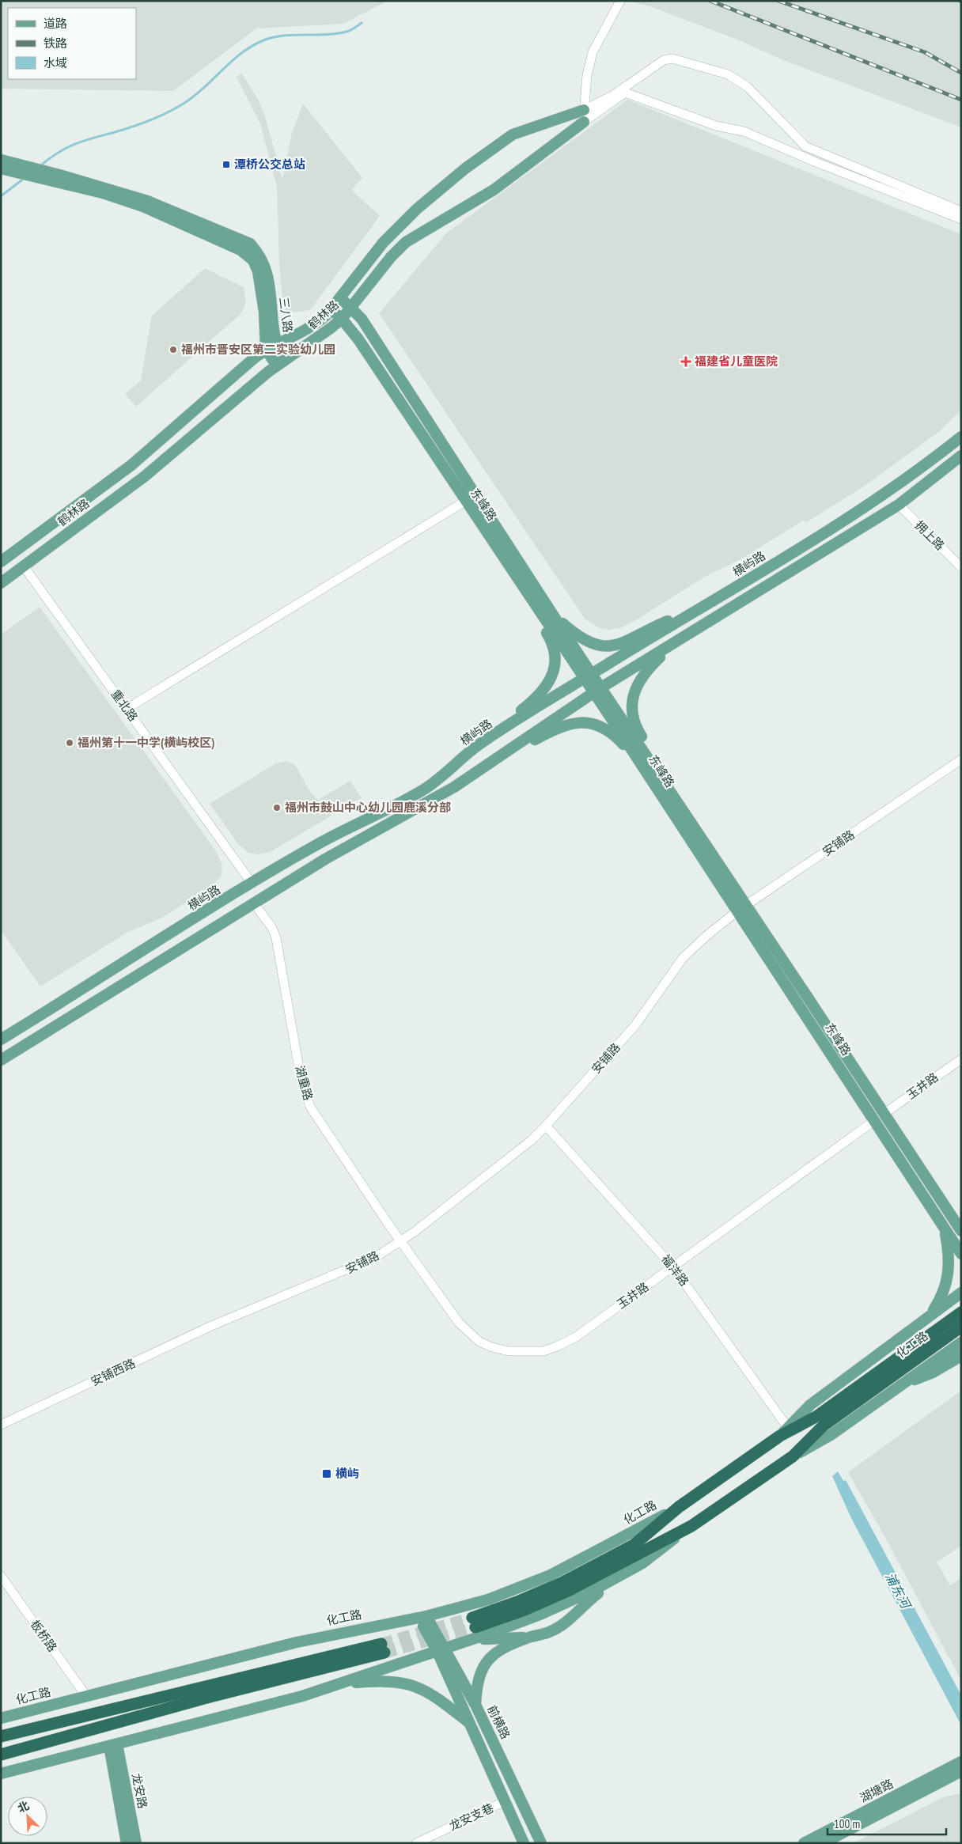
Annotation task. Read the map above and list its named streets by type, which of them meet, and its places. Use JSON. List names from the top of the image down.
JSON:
{
  "streets": {
    "highway": ["化工路"],
    "main road": [
      "三八路",
      "鹤林路",
      "东峰路",
      "横屿路",
      "前横路",
      "龙安路",
      "湖塘路"
    ],
    "street": [
      "拥上路",
      "重北路",
      "安铺路",
      "湖重路",
      "玉井路",
      "福洋路",
      "安铺西路",
      "板桥路",
      "龙安支巷"
    ]
  },
  "crossings": [
    ["三八路", "鹤林路"],
    ["鹤林路", "东峰路"],
    ["鹤林路", "重北路"],
    ["东峰路", "横屿路"],
    ["东峰路", "安铺路"],
    ["东峰路", "玉井路"],
    ["横屿路", "重北路"],
    ["安铺路", "湖重路"],
    ["安铺路", "玉井路"],
    ["安铺路", "福洋路"],
    ["安铺路", "安铺西路"],
    ["湖重路", "玉井路"],
    ["玉井路", "福洋路"],
    ["福洋路", "化工路"],
    ["化工路", "板桥路"],
    ["化工路", "前横路"],
    ["前横路", "龙安支巷"]
  ],
  "water": ["浦东河"],
  "places": {
    "transit": ["潭桥公交总站", "横屿"],
    "other": ["福州市晋安区第二实验幼儿园", "福州第十一中学(横屿校区)", "福州市鼓山中心幼儿园鹿溪分部"],
    "health": ["福建省儿童医院"]
  },
  "legend": ["道路", "铁路", "水域"],
  "scale_bar": "100 m",
  "north": "top left"
}
